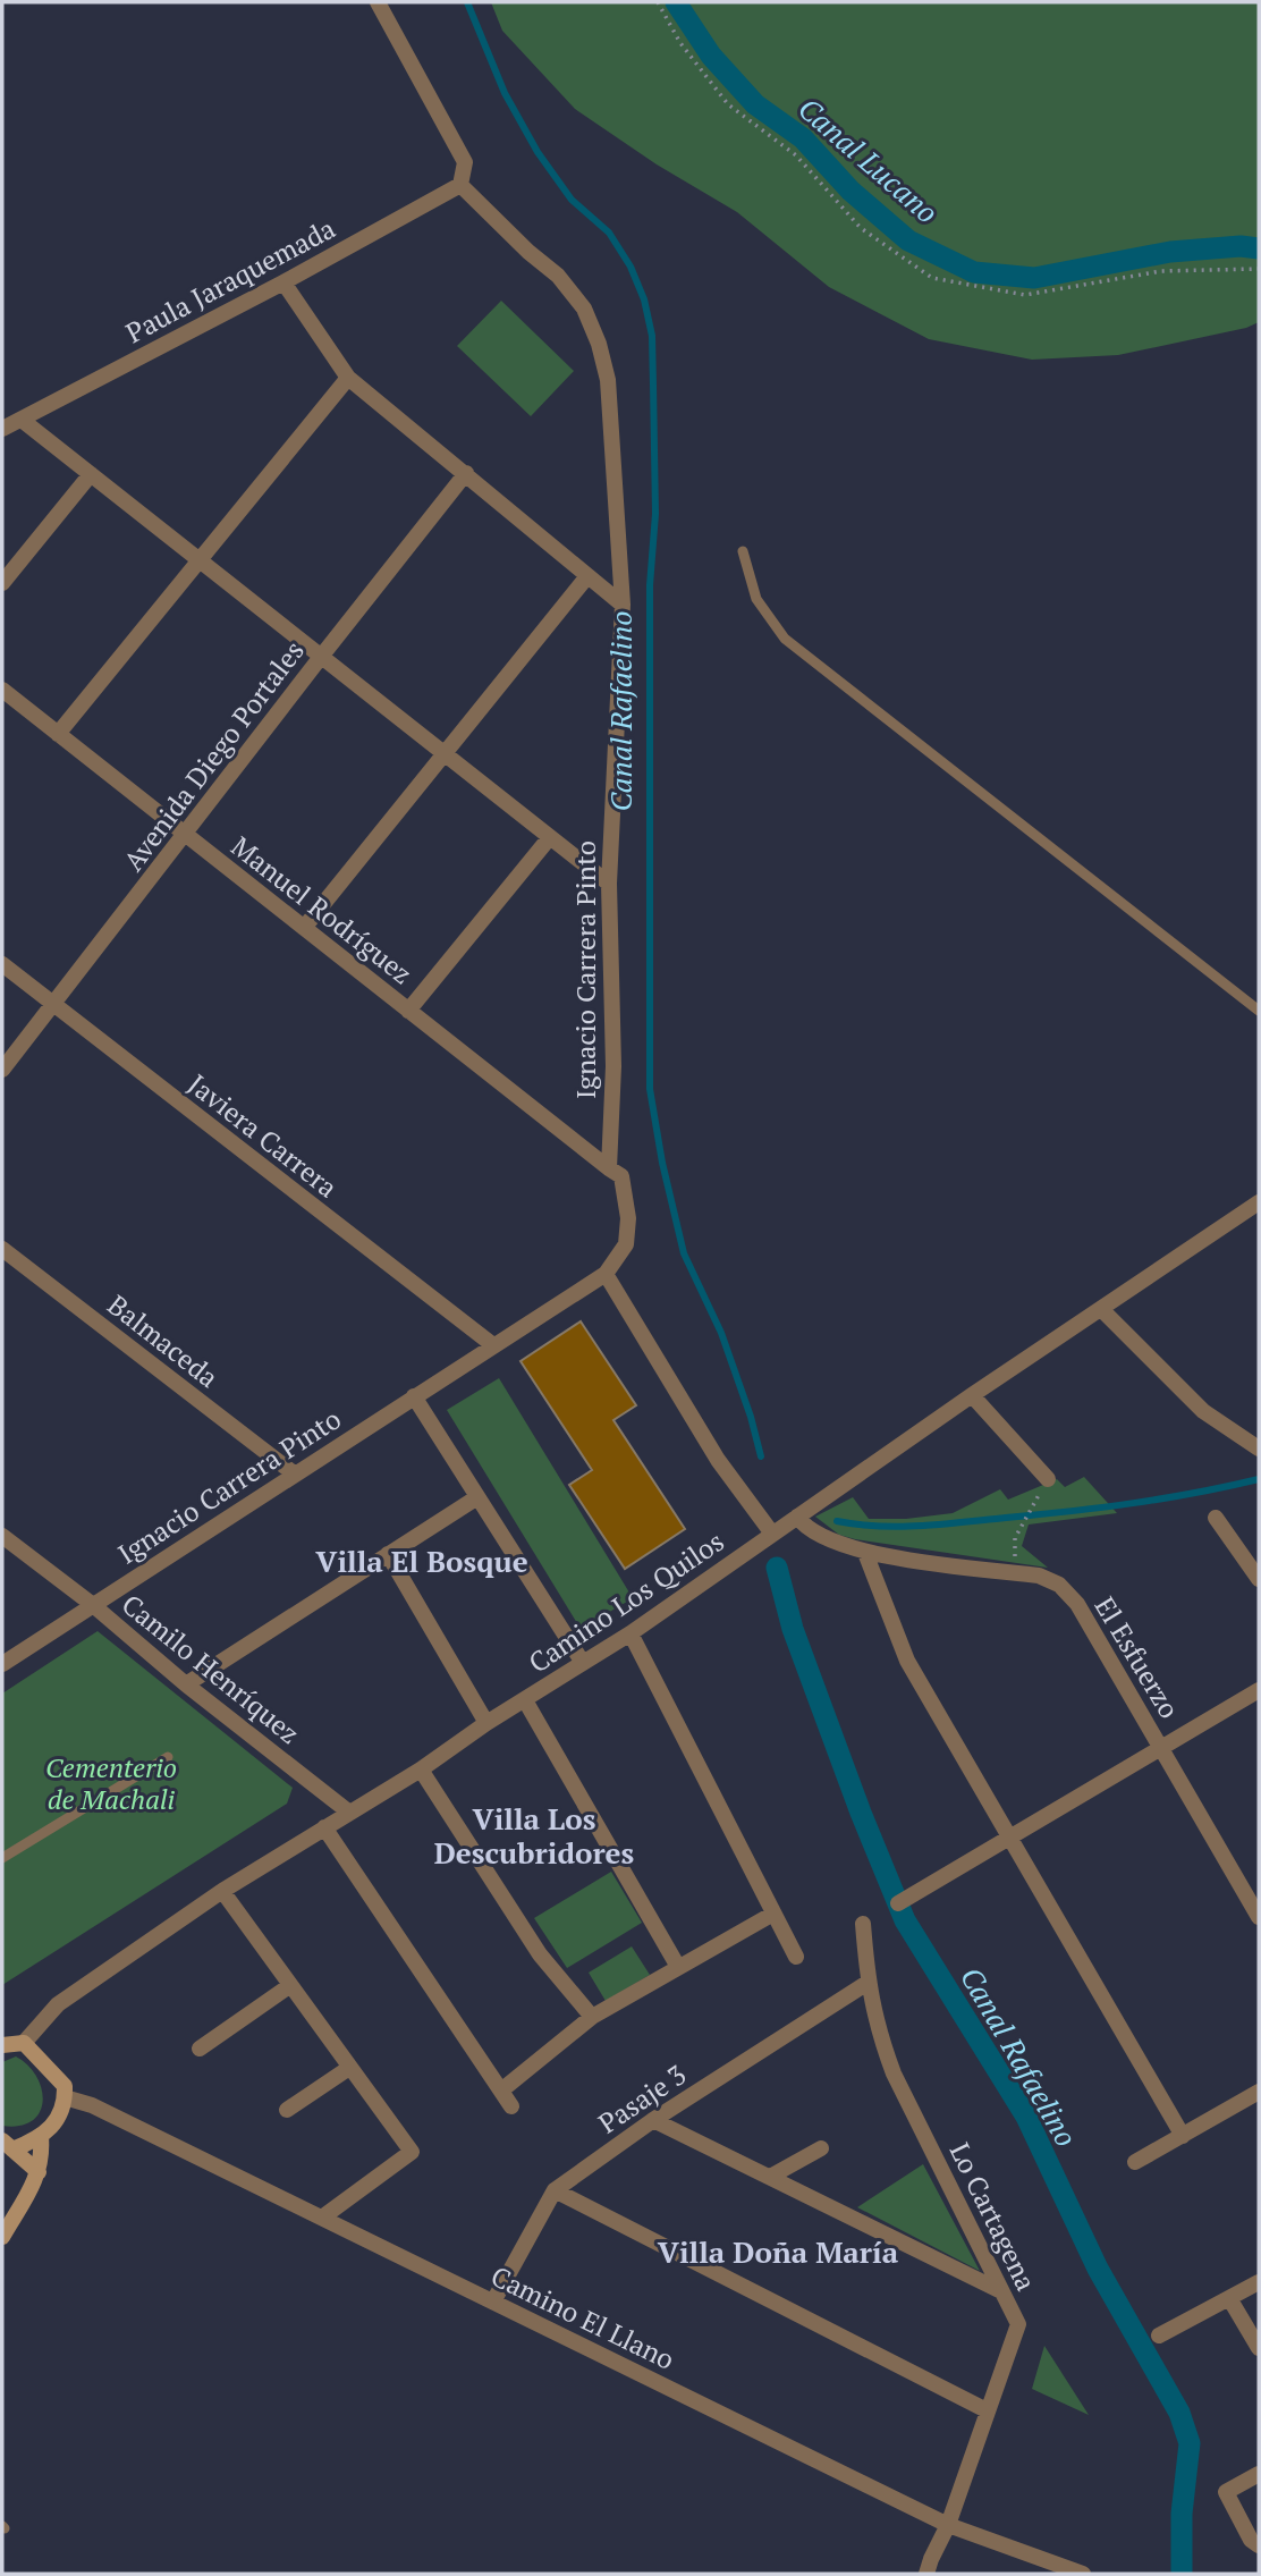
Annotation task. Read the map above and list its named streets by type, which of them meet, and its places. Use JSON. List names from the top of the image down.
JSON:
{
  "streets": {
    "street": [
      "Paula Jaraquemada",
      "Avenida Diego Portales",
      "Manuel Rodríguez",
      "Ignacio Carrera Pinto",
      "Javiera Carrera",
      "Balmaceda",
      "Camino Los Quilos",
      "El Esfuerzo",
      "Camilo Henríquez",
      "Pasaje 3",
      "Lo Cartagena",
      "Camino El Llano"
    ]
  },
  "crossings": [
    ["Paula Jaraquemada", "Ignacio Carrera Pinto"],
    ["Avenida Diego Portales", "Manuel Rodríguez"],
    ["Avenida Diego Portales", "Javiera Carrera"],
    ["Manuel Rodríguez", "Ignacio Carrera Pinto"],
    ["Ignacio Carrera Pinto", "Javiera Carrera"],
    ["Ignacio Carrera Pinto", "Balmaceda"],
    ["Ignacio Carrera Pinto", "Camilo Henríquez"],
    ["Camino Los Quilos", "El Esfuerzo"],
    ["Camino Los Quilos", "Camilo Henríquez"],
    ["Pasaje 3", "Lo Cartagena"],
    ["Pasaje 3", "Camino El Llano"],
    ["Lo Cartagena", "Camino El Llano"]
  ],
  "districts": ["Villa El Bosque", "Villa Los Descubridores", "Villa Doña María"],
  "water": ["Canal Lucano", "Canal Rafaelino"],
  "parks": ["Cementerio de Machali"]
}
